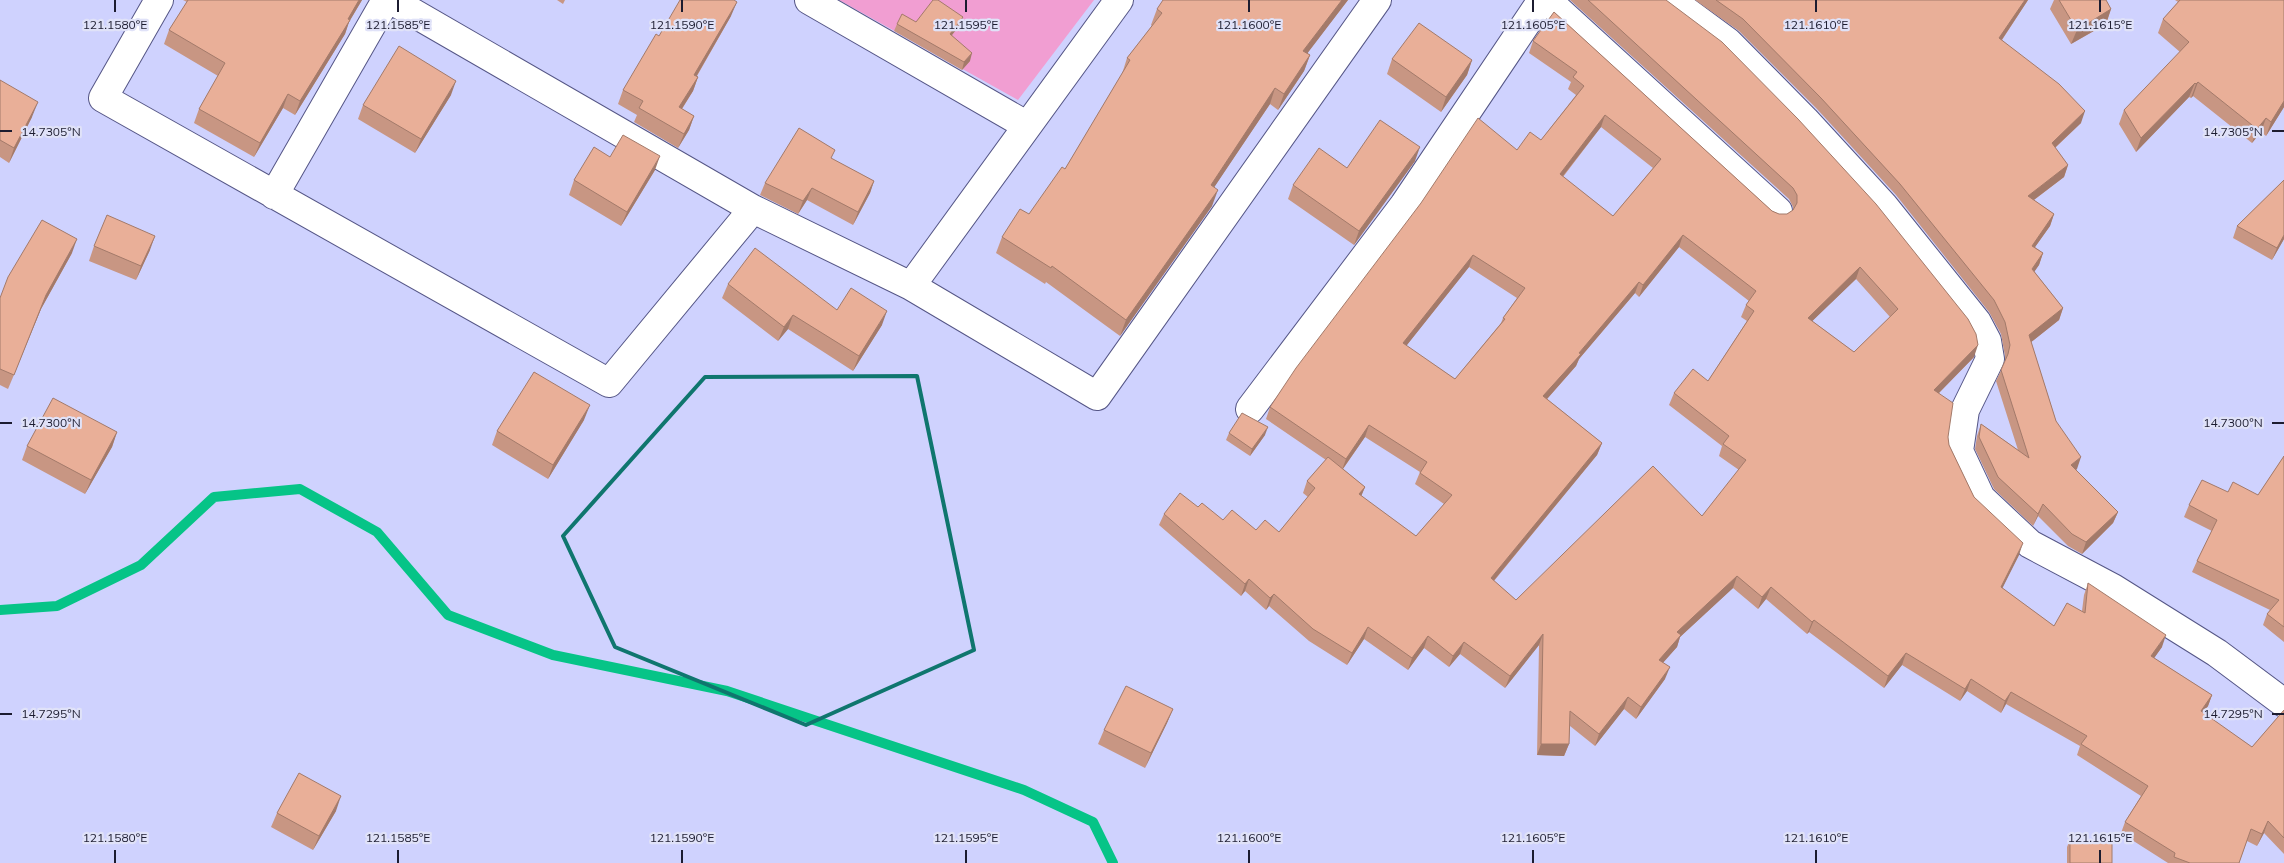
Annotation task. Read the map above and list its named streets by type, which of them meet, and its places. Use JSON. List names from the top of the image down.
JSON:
{
  "coordinates": [
    "121.1580°E",
    "121.1585°E",
    "121.1590°E",
    "121.1595°E",
    "121.1600°E",
    "121.1605°E",
    "121.1610°E",
    "121.1615°E",
    "14.7305°N",
    "14.7300°N",
    "14.7295°N"
  ]
}
